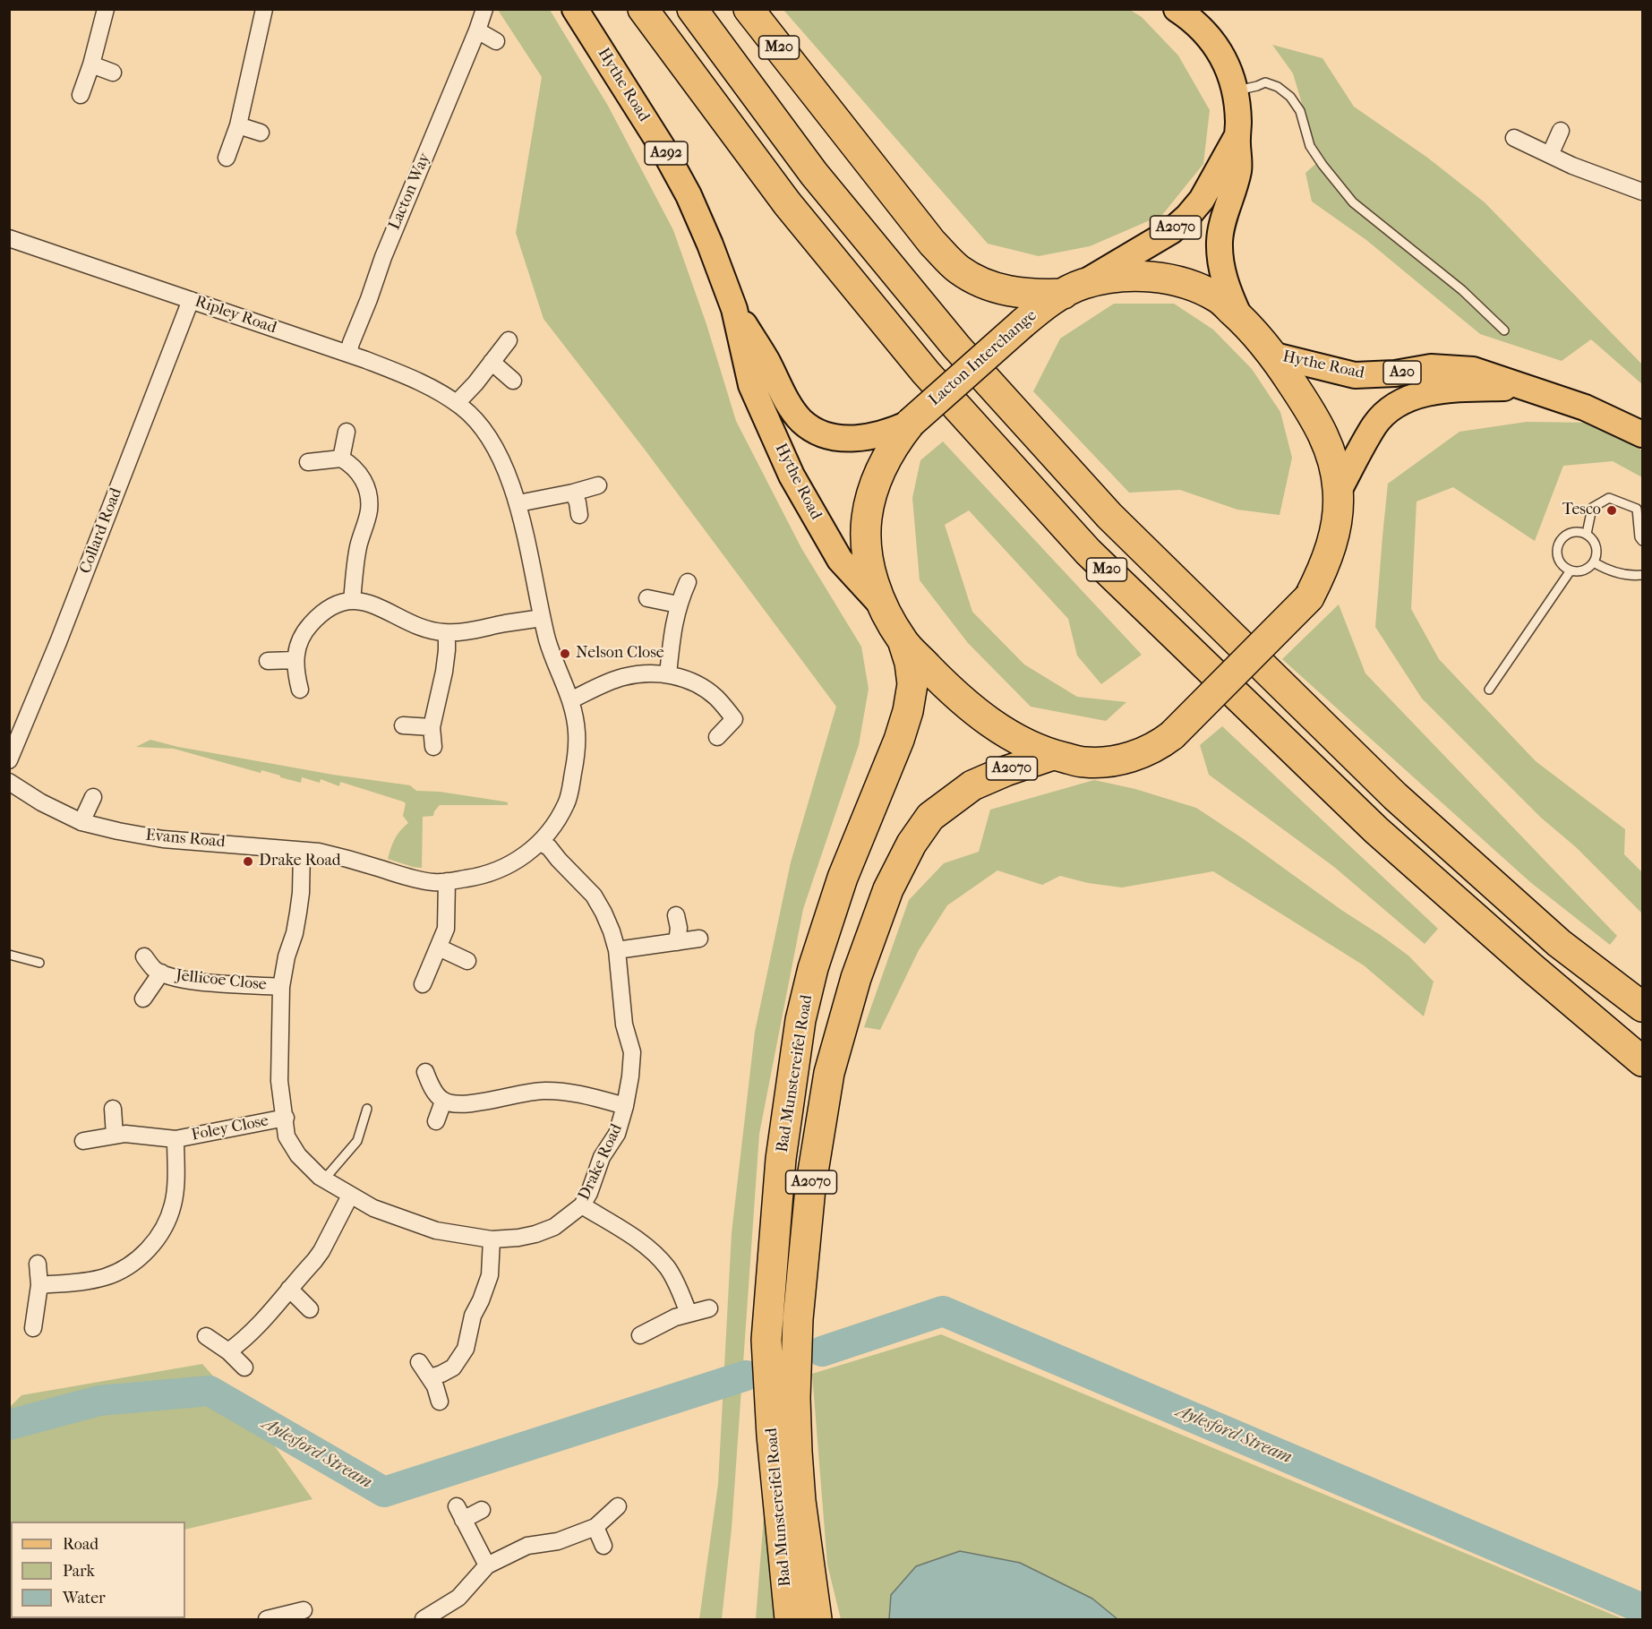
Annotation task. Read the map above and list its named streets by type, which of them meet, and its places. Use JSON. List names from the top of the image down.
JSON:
{
  "streets": {
    "highway": [
      "M20",
      "A2070",
      "Lacton Interchange",
      "Bad Munstereifel Road"
    ],
    "main road": ["Hythe Road", "A292", "A20"],
    "street": [
      "Lacton Way",
      "Ripley Road",
      "Collard Road",
      "Evans Road",
      "Jellicoe Close",
      "Foley Close",
      "Drake Road"
    ]
  },
  "crossings": [
    ["M20", "A2070"],
    ["M20", "Lacton Interchange"],
    ["Hythe Road", "Lacton Interchange"],
    ["Lacton Way", "Ripley Road"],
    ["A2070", "Lacton Interchange"],
    ["Ripley Road", "Collard Road"],
    ["Ripley Road", "Evans Road"],
    ["Ripley Road", "Drake Road"],
    ["Lacton Interchange", "Bad Munstereifel Road"],
    ["Evans Road", "Drake Road"],
    ["Jellicoe Close", "Drake Road"],
    ["Foley Close", "Drake Road"]
  ],
  "water": ["Aylesford Stream"],
  "places": ["Tesco", "Nelson Close", "Drake Road"],
  "legend": ["Road", "Park", "Water"]
}
